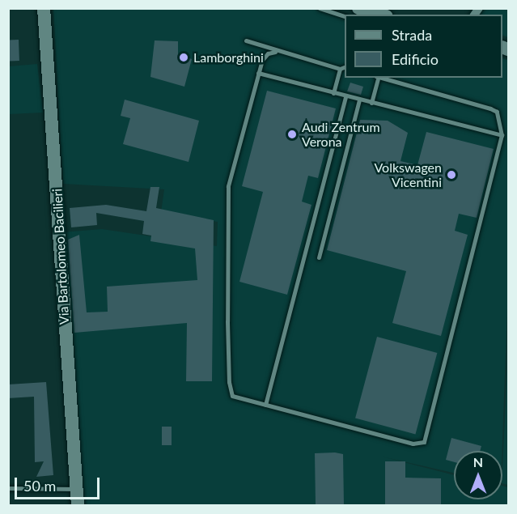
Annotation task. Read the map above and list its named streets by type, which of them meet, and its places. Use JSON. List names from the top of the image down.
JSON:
{
  "streets": {
    "street": ["Via Bartolomeo Bacilieri"]
  },
  "places": ["Lamborghini", "Audi Zentrum Verona", "Volkswagen Vicentini"],
  "legend": ["Strada", "Edificio"],
  "scale_bar": "50 m",
  "north": "top"
}
